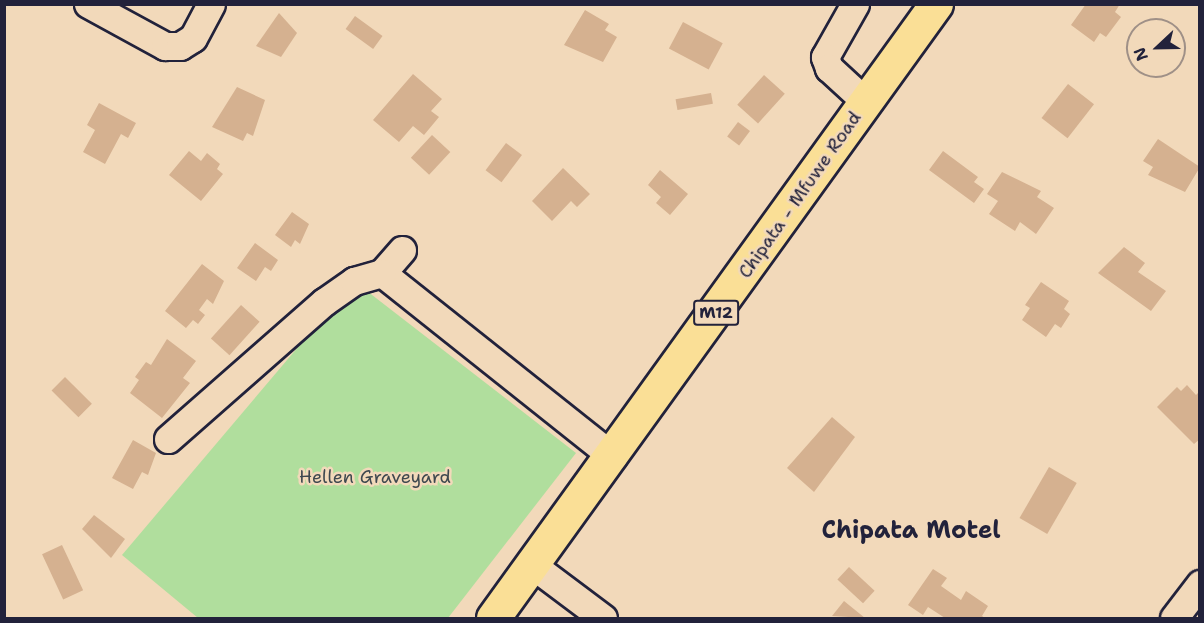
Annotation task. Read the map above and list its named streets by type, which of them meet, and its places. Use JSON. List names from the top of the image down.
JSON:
{
  "streets": {
    "main road": ["Chipata - Mfuwe Road", "M12"]
  },
  "districts": ["Chipata Motel"],
  "parks": ["Hellen Graveyard"],
  "north": "left"
}
